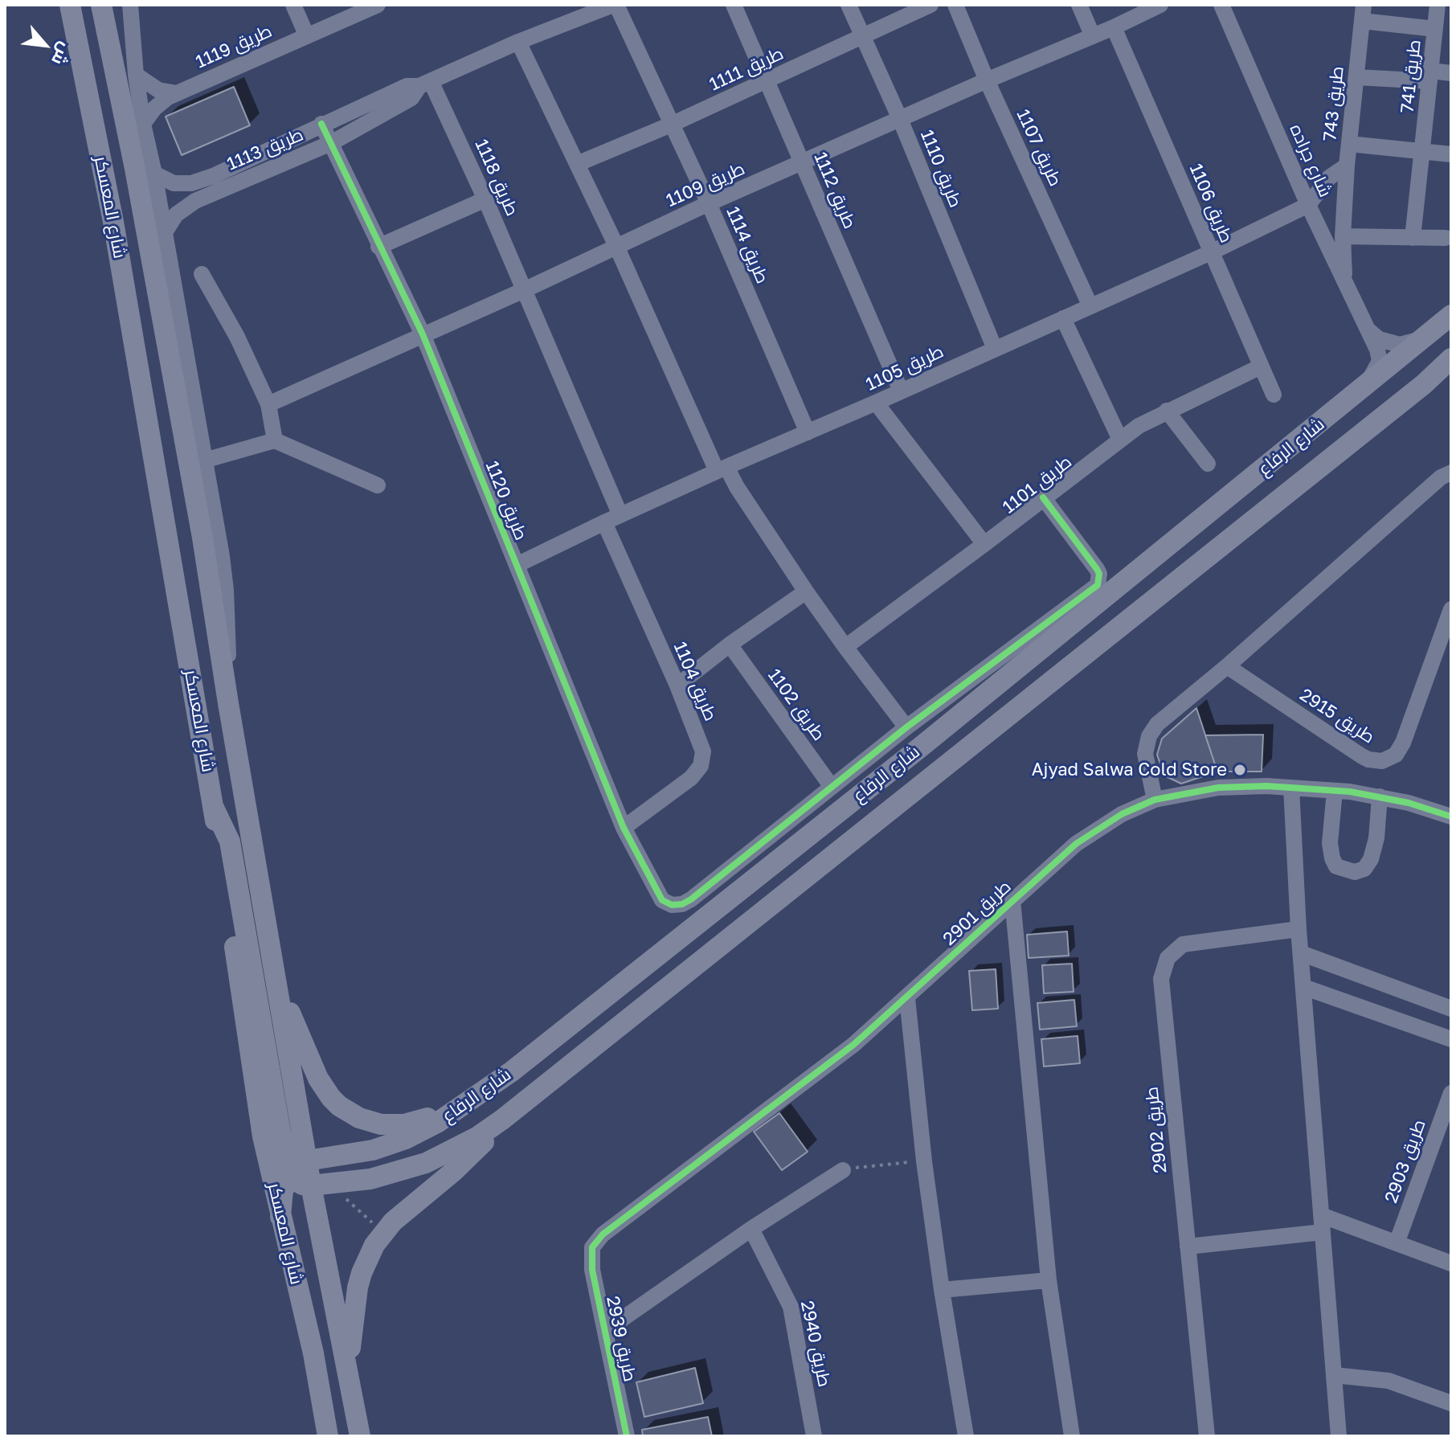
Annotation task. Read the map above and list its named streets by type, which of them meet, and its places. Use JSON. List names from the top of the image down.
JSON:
{
  "streets": {
    "main road": ["شارع المعسكر", "شارع الرفاع"],
    "street": [
      "طريق 1119",
      "طريق 1111",
      "طريق 741",
      "طريق 743",
      "طريق 1107",
      "طريق 1113",
      "شارع جراده",
      "طريق 1110",
      "طريق 1118",
      "طريق 1109",
      "طريق 1112",
      "طريق 1106",
      "طريق 1114",
      "طريق 1105",
      "طريق 1101",
      "طريق 1120",
      "طريق 1104",
      "طريق 1102",
      "طريق 2915",
      "طريق 2901",
      "طريق 2902",
      "طريق 2903",
      "طريق 2939",
      "طريق 2940"
    ]
  },
  "crossings": [
    ["طريق 1111", "طريق 1110"],
    ["طريق 1111", "طريق 1112"],
    ["طريق 1111", "طريق 1114"],
    ["طريق 743", "شارع جراده"],
    ["طريق 1107", "طريق 1109"],
    ["طريق 1107", "طريق 1105"],
    ["طريق 1113", "طريق 1118"],
    ["طريق 1113", "طريق 1114"],
    ["طريق 1113", "طريق 1120"],
    ["شارع جراده", "طريق 1105"],
    ["شارع جراده", "شارع الرفاع"],
    ["طريق 1110", "طريق 1109"],
    ["طريق 1110", "طريق 1105"],
    ["طريق 1118", "طريق 1109"],
    ["طريق 1118", "طريق 1105"],
    ["طريق 1109", "طريق 1112"],
    ["طريق 1109", "طريق 1106"],
    ["طريق 1109", "طريق 1114"],
    ["طريق 1109", "طريق 1120"],
    ["طريق 1112", "طريق 1105"],
    ["طريق 1106", "طريق 1105"],
    ["طريق 1106", "طريق 1101"],
    ["شارع المعسكر", "شارع الرفاع"],
    ["طريق 1114", "طريق 1105"],
    ["طريق 1105", "طريق 1120"],
    ["طريق 1105", "طريق 1104"],
    ["طريق 1120", "طريق 1104"],
    ["طريق 1120", "طريق 1102"],
    ["طريق 2901", "طريق 2939"]
  ],
  "places": ["Ajyad Salwa Cold Store"],
  "north": "bottom right"
}
